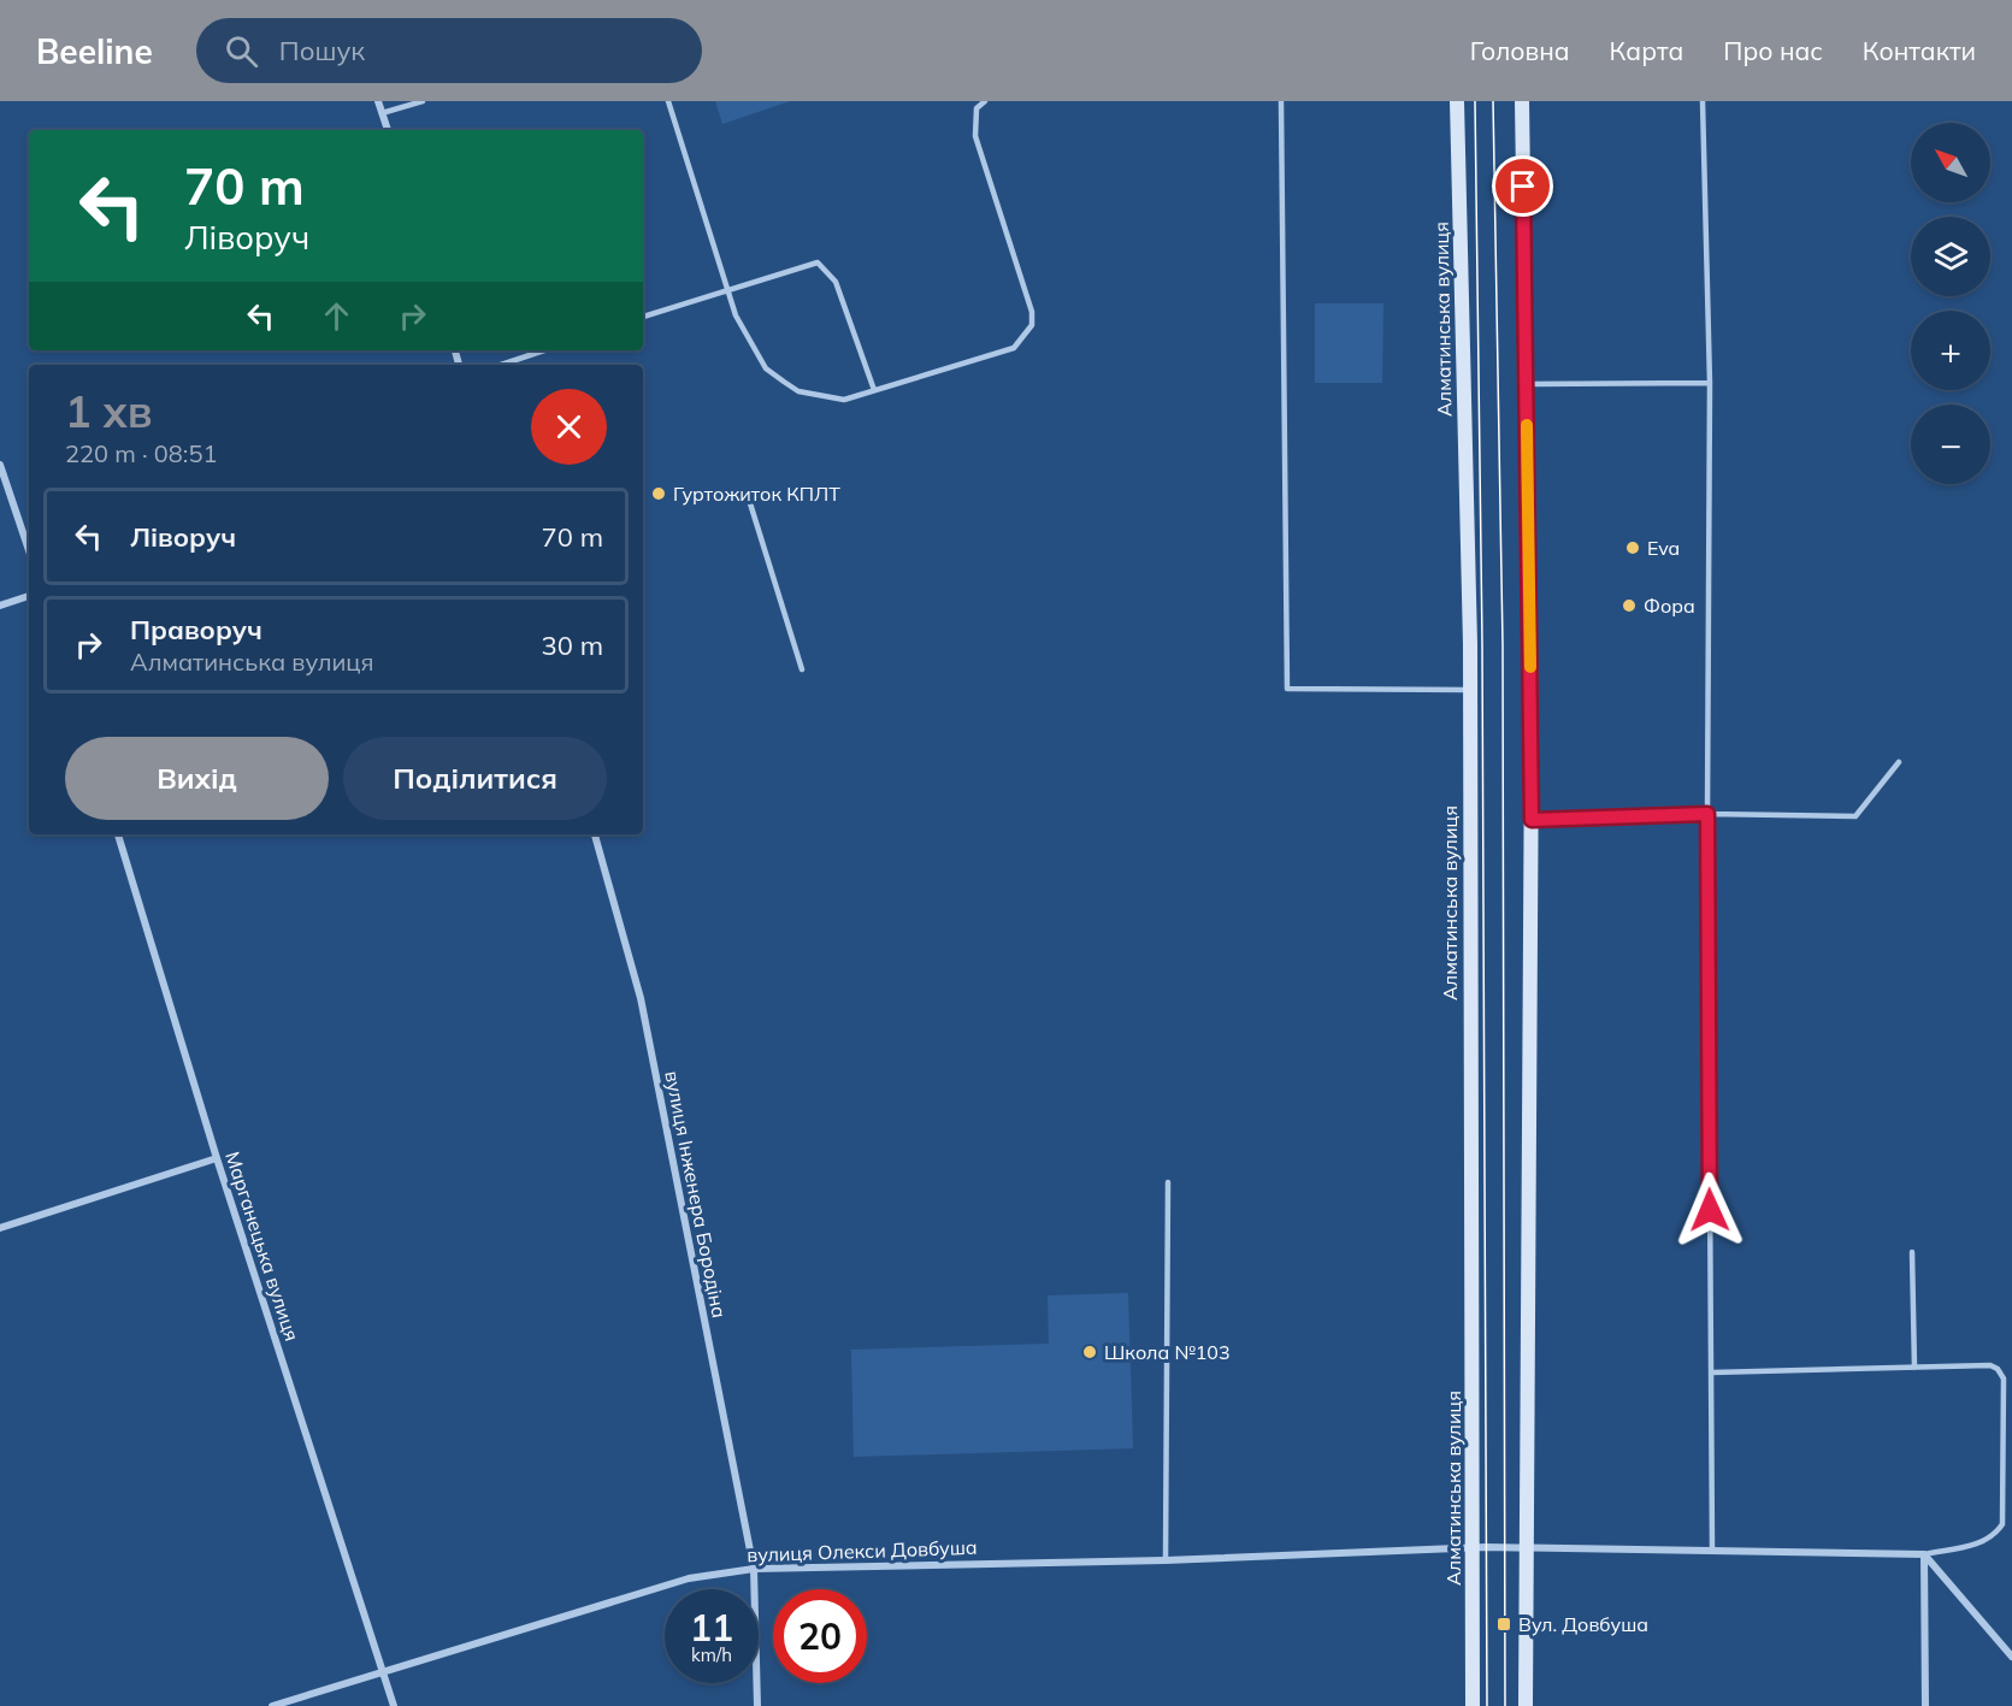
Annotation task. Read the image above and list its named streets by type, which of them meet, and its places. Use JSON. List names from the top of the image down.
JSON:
{
  "streets": {
    "street": [
      "Алматинська вулиця",
      "вулиця Інженера Бородіна",
      "Марганецька вулиця",
      "вулиця Олекси Довбуша"
    ]
  },
  "crossings": [
    ["Алматинська вулиця", "вулиця Олекси Довбуша"],
    ["вулиця Інженера Бородіна", "вулиця Олекси Довбуша"],
    ["Марганецька вулиця", "вулиця Олекси Довбуша"]
  ],
  "places": {
    "other": [
      "Гуртожиток КПЛТ",
      "Eva",
      "Фора",
      "Школа №103"
    ],
    "transit": ["Вул. Довбуша"]
  },
  "north": "top left",
  "page": {
    "header": "Beeline",
    "search": "Пошук",
    "nav": [
      "Головна",
      "Карта",
      "Про нас",
      "Контакти"
    ],
    "map_buttons": ["+", "−"],
    "turn": ["70 m", "Ліворуч"],
    "heading": ["1 хв", "220 m · 08:51"],
    "list": [
      {
        "name": "Ліворуч",
        "value": "70 m"
      },
      {
        "name": "Праворуч",
        "note": "Алматинська вулиця",
        "value": "30 m"
      }
    ],
    "buttons": ["Вихід", "Поділитися"],
    "speed": "11 km/h",
    "limit": "20"
  }
}
